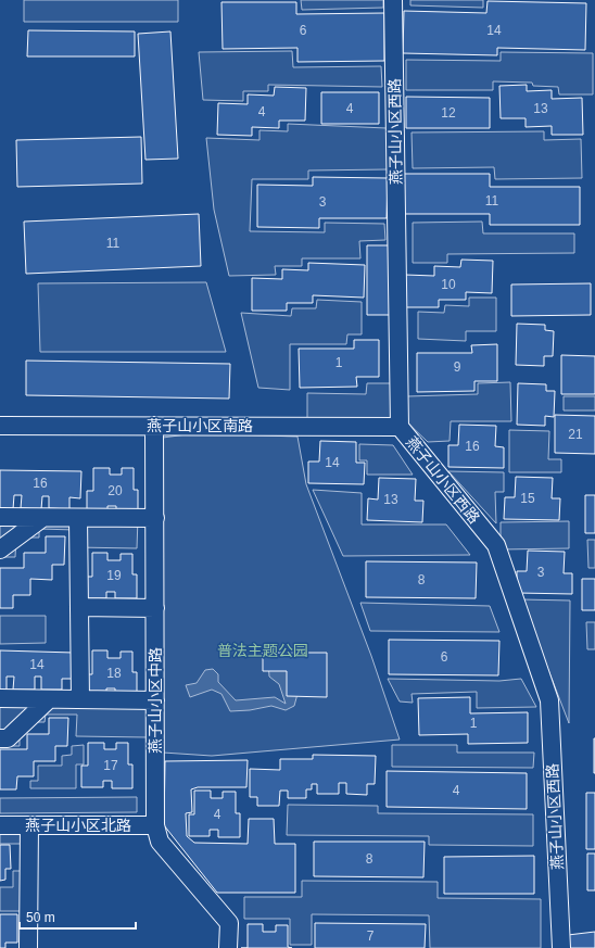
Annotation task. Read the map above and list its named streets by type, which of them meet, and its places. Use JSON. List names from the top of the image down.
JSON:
{
  "streets": {
    "street": [
      "燕子山小区西路",
      "燕子山小区南路",
      "燕子山小区中路",
      "燕子山小区北路"
    ]
  },
  "crossings": [
    ["燕子山小区西路", "燕子山小区南路"],
    ["燕子山小区南路", "燕子山小区中路"],
    ["燕子山小区中路", "燕子山小区北路"]
  ],
  "parks": ["普法主题公园"],
  "house_numbers": [
    "6",
    "14",
    "4",
    "13",
    "4",
    "12",
    "11",
    "3",
    "11",
    "10",
    "1",
    "9",
    "21",
    "16",
    "14",
    "16",
    "20",
    "15",
    "13",
    "3",
    "19",
    "8",
    "6",
    "14",
    "18",
    "1",
    "17",
    "4",
    "4",
    "8",
    "7"
  ],
  "scale_bar": "50 m"
}
